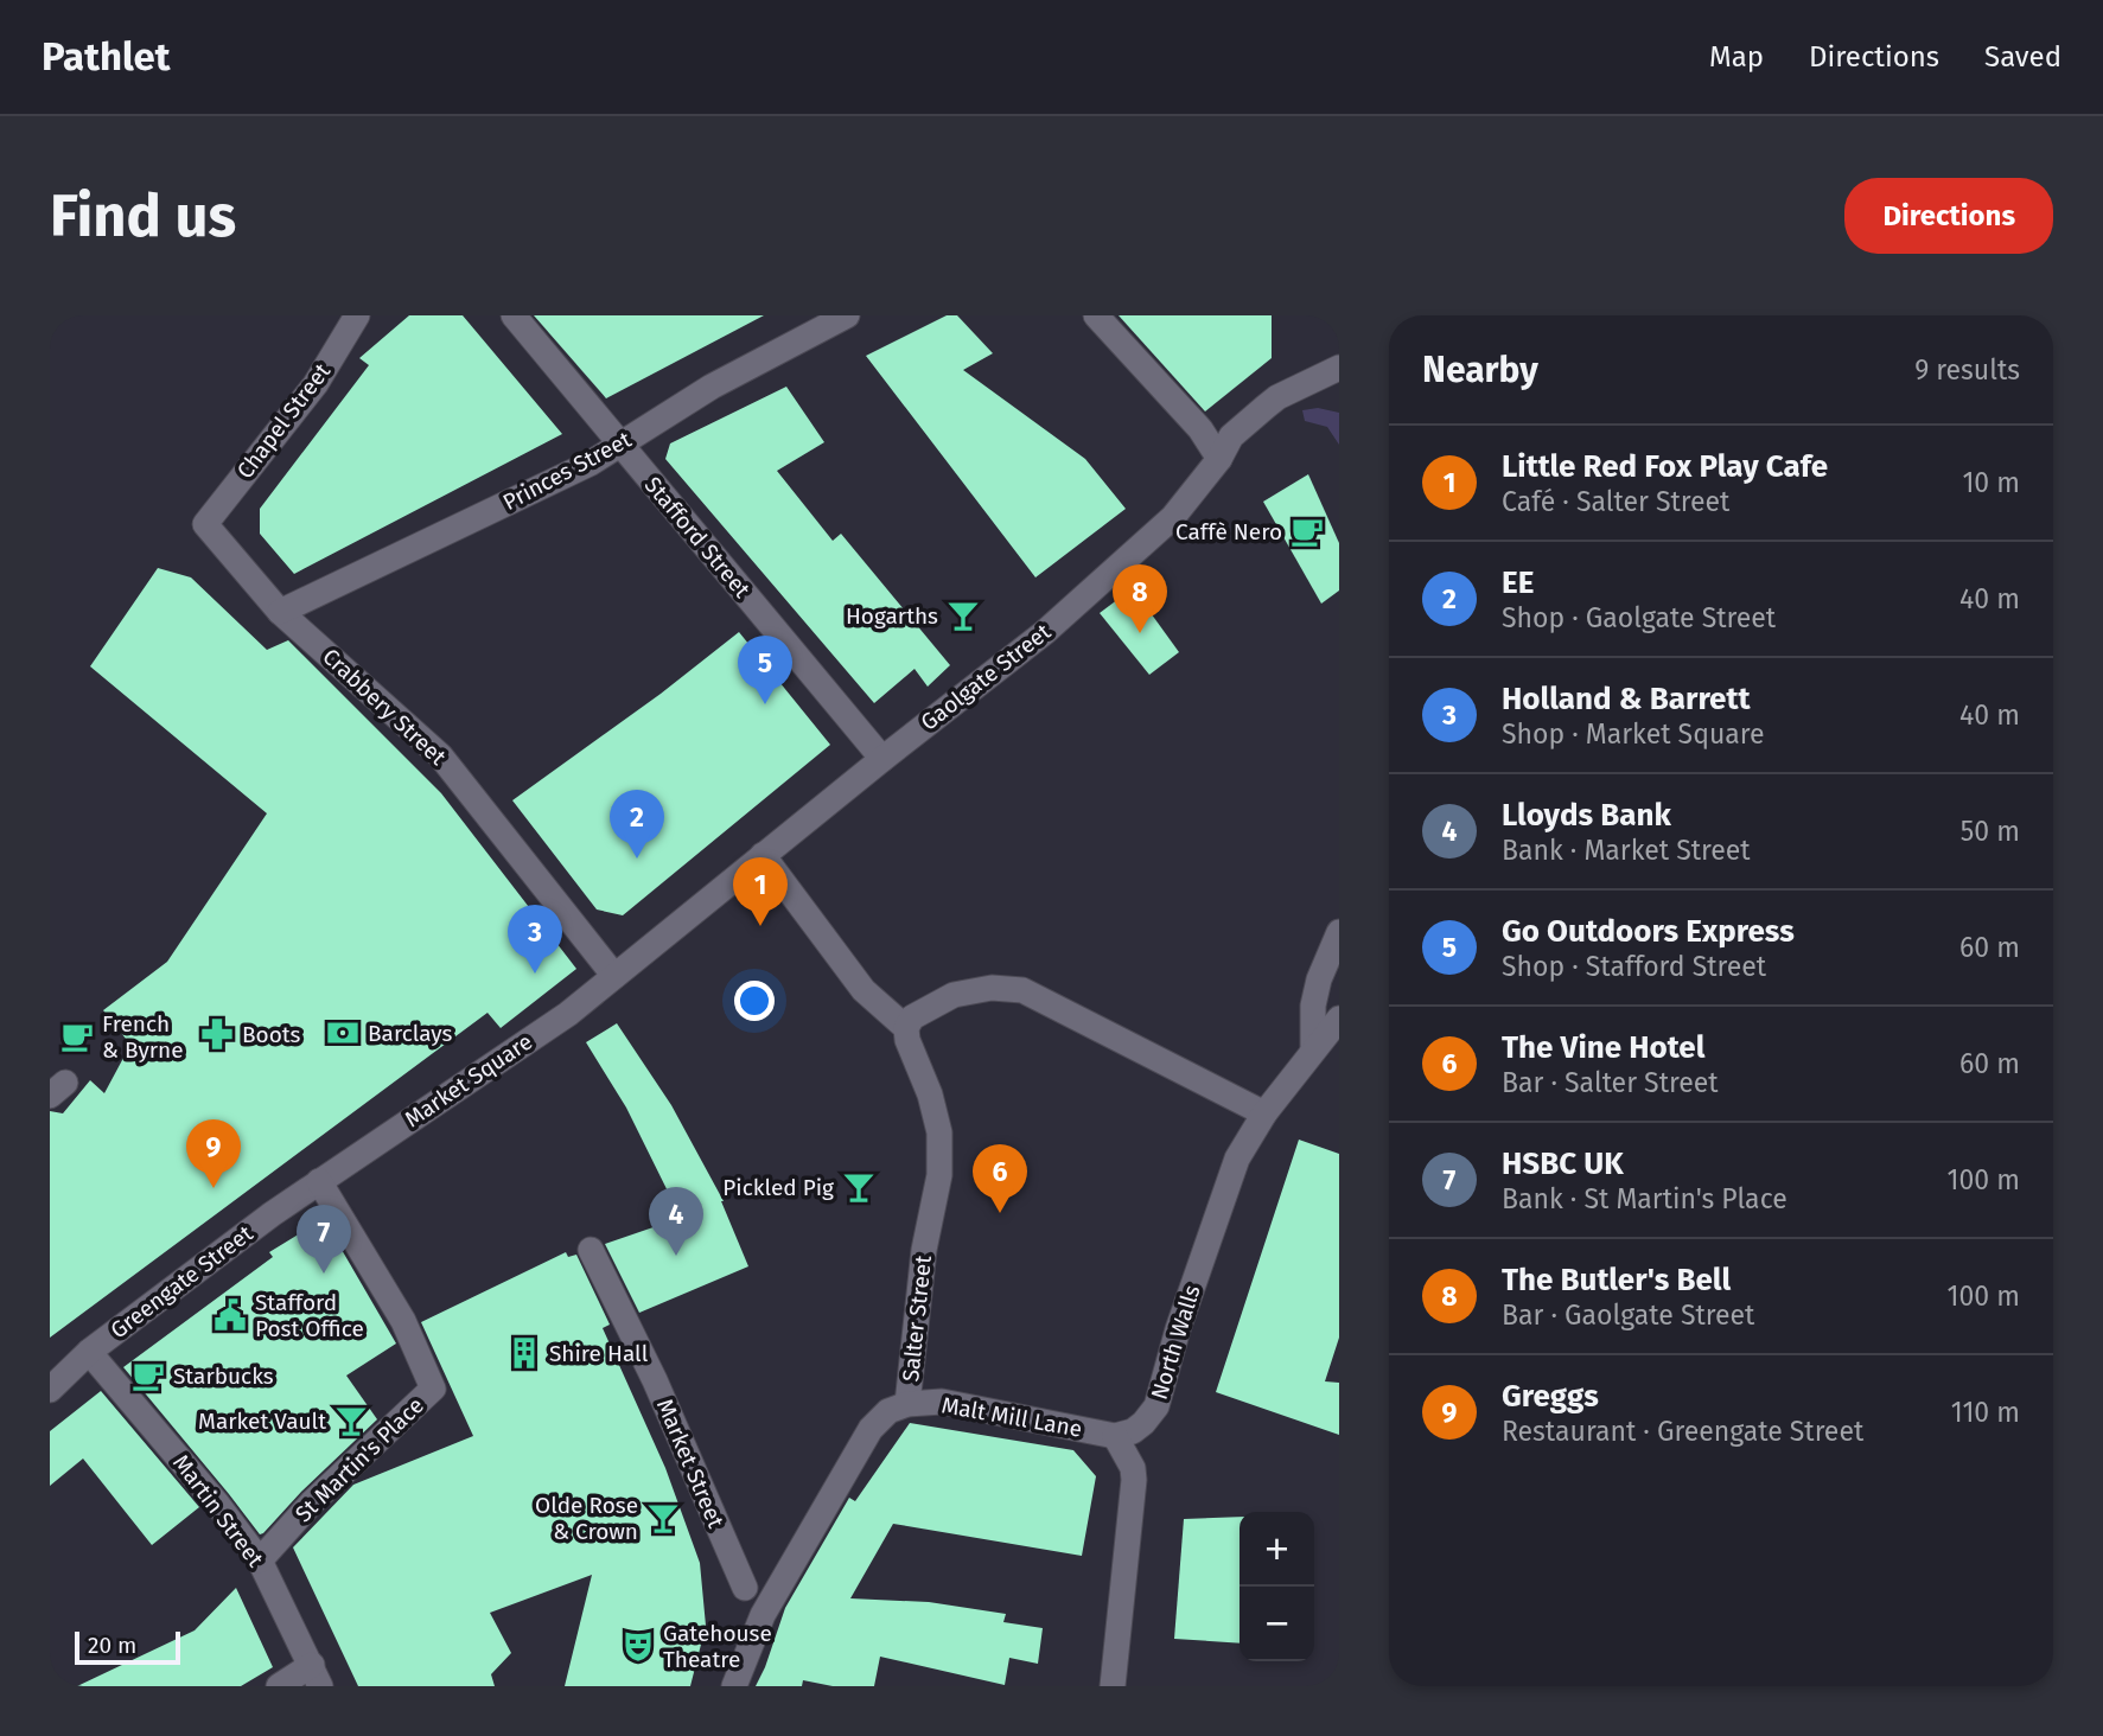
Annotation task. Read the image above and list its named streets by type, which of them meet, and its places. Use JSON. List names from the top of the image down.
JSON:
{
  "streets": {
    "street": [
      "Chapel Street",
      "Princes Street",
      "Stafford Street",
      "Gaolgate Street",
      "Crabbery Street",
      "Market Square",
      "Greengate Street",
      "Salter Street",
      "North Walls",
      "Malt Mill Lane",
      "St Martin's Place",
      "Market Street",
      "Martin Street"
    ]
  },
  "crossings": [
    ["Chapel Street", "Crabbery Street"],
    ["Princes Street", "Stafford Street"],
    ["Princes Street", "Crabbery Street"],
    ["Stafford Street", "Gaolgate Street"],
    ["Gaolgate Street", "Crabbery Street"],
    ["Gaolgate Street", "Market Square"],
    ["Crabbery Street", "Market Square"],
    ["Market Square", "Greengate Street"],
    ["Market Square", "St Martin's Place"],
    ["Greengate Street", "St Martin's Place"],
    ["Greengate Street", "Martin Street"],
    ["Salter Street", "Malt Mill Lane"],
    ["North Walls", "Malt Mill Lane"],
    ["St Martin's Place", "Martin Street"]
  ],
  "places": {
    "cafe": ["Caffè Nero", "French & Byrne", "Starbucks"],
    "bar": [
      "Hogarths",
      "Pickled Pig",
      "Market Vault",
      "Olde Rose & Crown"
    ],
    "bank": ["Barclays"],
    "pharmacy": ["Boots"],
    "public building": ["Stafford Post Office"],
    "building": ["Shire Hall"],
    "theatre": ["Gatehouse Theatre"]
  },
  "scale_bar": "20 m",
  "page": {
    "header": "Pathlet",
    "nav": ["Map", "Directions", "Saved"],
    "buttons": "Directions",
    "title": "Find us",
    "heading": ["Nearby", "9 results"],
    "list": [
      {
        "mark": "1",
        "name": "Little Red Fox Play Cafe",
        "note": "Café · Salter Street",
        "value": "10 m"
      },
      {
        "mark": "2",
        "name": "EE",
        "note": "Shop · Gaolgate Street",
        "value": "40 m"
      },
      {
        "mark": "3",
        "name": "Holland & Barrett",
        "note": "Shop · Market Square",
        "value": "40 m"
      },
      {
        "mark": "4",
        "name": "Lloyds Bank",
        "note": "Bank · Market Street",
        "value": "50 m"
      },
      {
        "mark": "5",
        "name": "Go Outdoors Express",
        "note": "Shop · Stafford Street",
        "value": "60 m"
      },
      {
        "mark": "6",
        "name": "The Vine Hotel",
        "note": "Bar · Salter Street",
        "value": "60 m"
      },
      {
        "mark": "7",
        "name": "HSBC UK",
        "note": "Bank · St Martin's Place",
        "value": "100 m"
      },
      {
        "mark": "8",
        "name": "The Butler's Bell",
        "note": "Bar · Gaolgate Street",
        "value": "100 m"
      },
      {
        "mark": "9",
        "name": "Greggs",
        "note": "Restaurant · Greengate Street",
        "value": "110 m"
      }
    ],
    "pins": [
      "8",
      "5",
      "2",
      "1",
      "3",
      "9",
      "6",
      "4",
      "7"
    ],
    "map_buttons": ["+", "−"],
    "scale": "20 m"
  }
}
